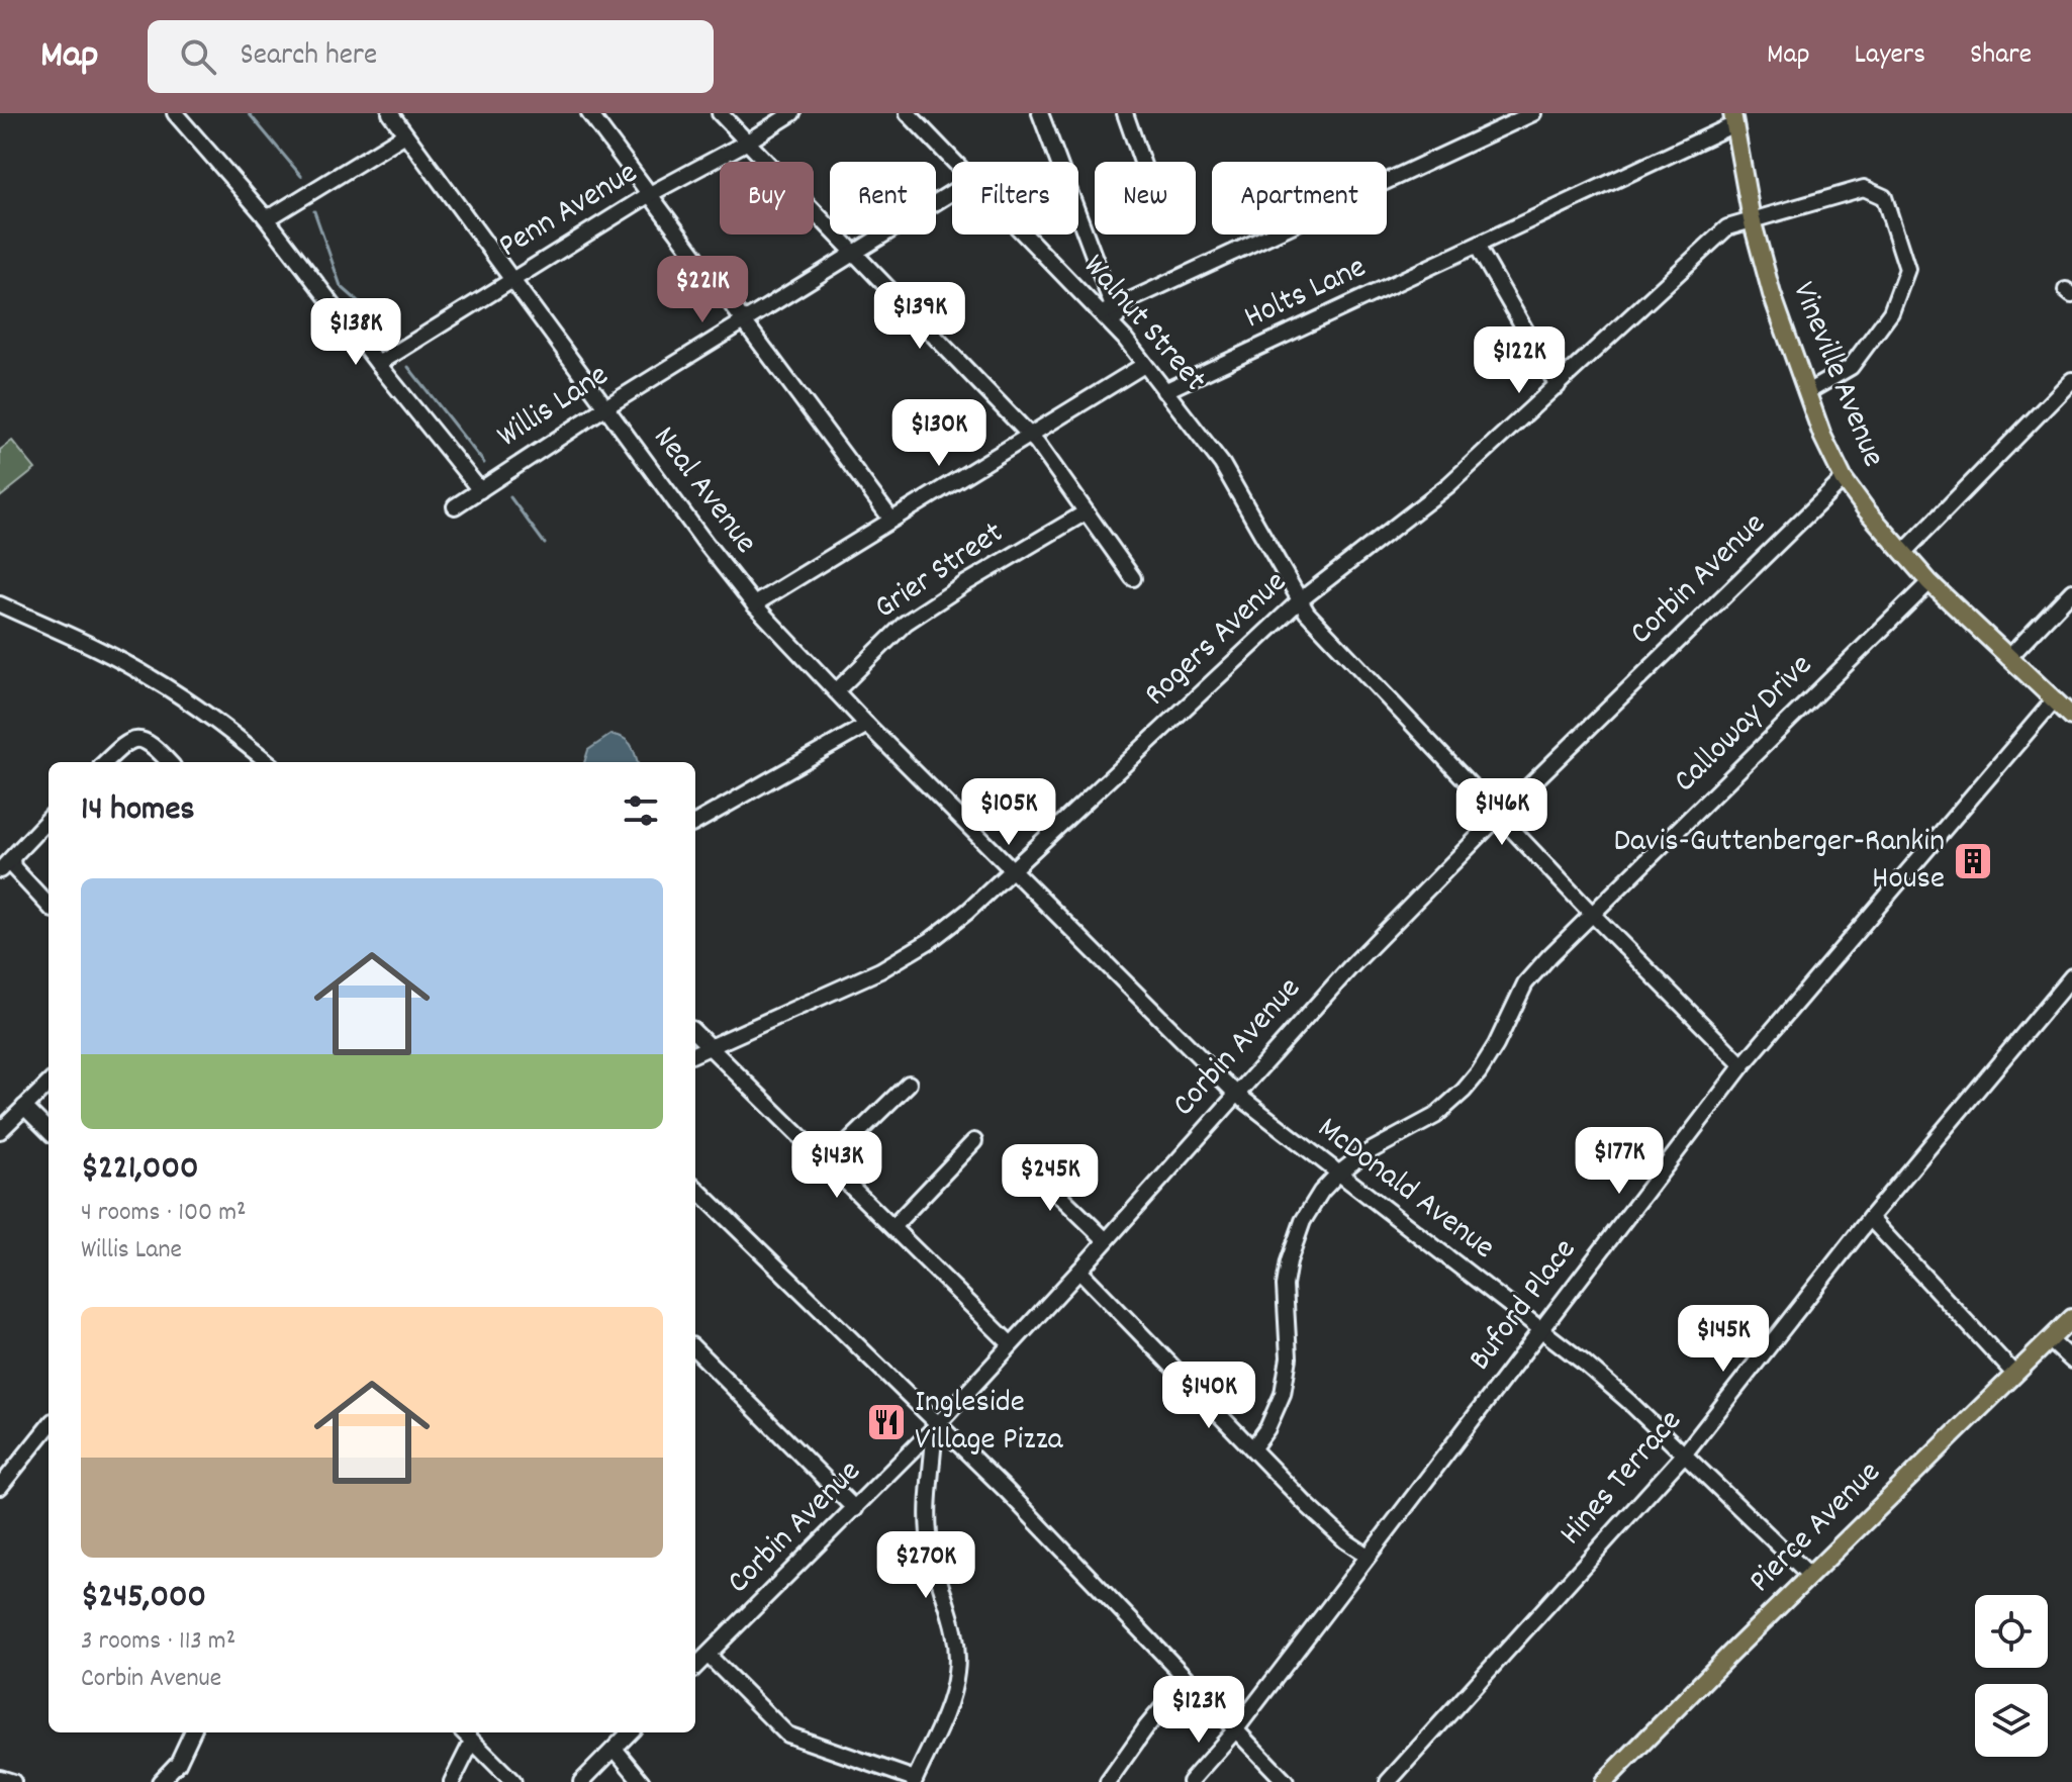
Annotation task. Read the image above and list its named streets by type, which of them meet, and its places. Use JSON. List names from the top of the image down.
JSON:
{
  "streets": {
    "main road": ["Vineville Avenue", "Pierce Avenue"],
    "street": [
      "Penn Avenue",
      "Holts Lane",
      "Walnut Street",
      "Willis Lane",
      "Neal Avenue",
      "Grier Street",
      "Corbin Avenue",
      "Rogers Avenue",
      "Calloway Drive",
      "McDonald Avenue",
      "Buford Place",
      "Hines Terrace"
    ]
  },
  "crossings": [
    ["Penn Avenue", "Neal Avenue"],
    ["Holts Lane", "Walnut Street"],
    ["Holts Lane", "Vineville Avenue"],
    ["Walnut Street", "Corbin Avenue"],
    ["Walnut Street", "Rogers Avenue"],
    ["Walnut Street", "Calloway Drive"],
    ["Walnut Street", "Buford Place"],
    ["Vineville Avenue", "Corbin Avenue"],
    ["Vineville Avenue", "Rogers Avenue"],
    ["Vineville Avenue", "Calloway Drive"],
    ["Vineville Avenue", "Buford Place"],
    ["Willis Lane", "Neal Avenue"],
    ["Neal Avenue", "Grier Street"],
    ["Neal Avenue", "Rogers Avenue"],
    ["Neal Avenue", "McDonald Avenue"],
    ["Corbin Avenue", "McDonald Avenue"],
    ["Rogers Avenue", "McDonald Avenue"],
    ["Calloway Drive", "McDonald Avenue"],
    ["McDonald Avenue", "Buford Place"],
    ["McDonald Avenue", "Hines Terrace"],
    ["McDonald Avenue", "Pierce Avenue"]
  ],
  "places": {
    "building": ["Davis-Guttenberger-Rankin House"],
    "restaurant": ["Ingleside Village Pizza"]
  },
  "page": {
    "header": "Map",
    "search": "Search here",
    "nav": ["Map", "Layers", "Share"],
    "chip": [
      "Buy",
      "Rent",
      "Filters",
      "New",
      "Apartment"
    ],
    "price": [
      "$221K",
      "$139K",
      "$138K",
      "$122K",
      "$130K",
      "$105K",
      "$146K",
      "$177K",
      "$143K",
      "$245K",
      "$145K",
      "$140K",
      "$270K",
      "$123K"
    ],
    "heading": "14 homes",
    "list": [
      {
        "name": "$221,000",
        "note": "4 rooms · 100 m² · Willis Lane"
      },
      {
        "name": "$245,000",
        "note": "3 rooms · 113 m² · Corbin Avenue"
      }
    ]
  }
}
